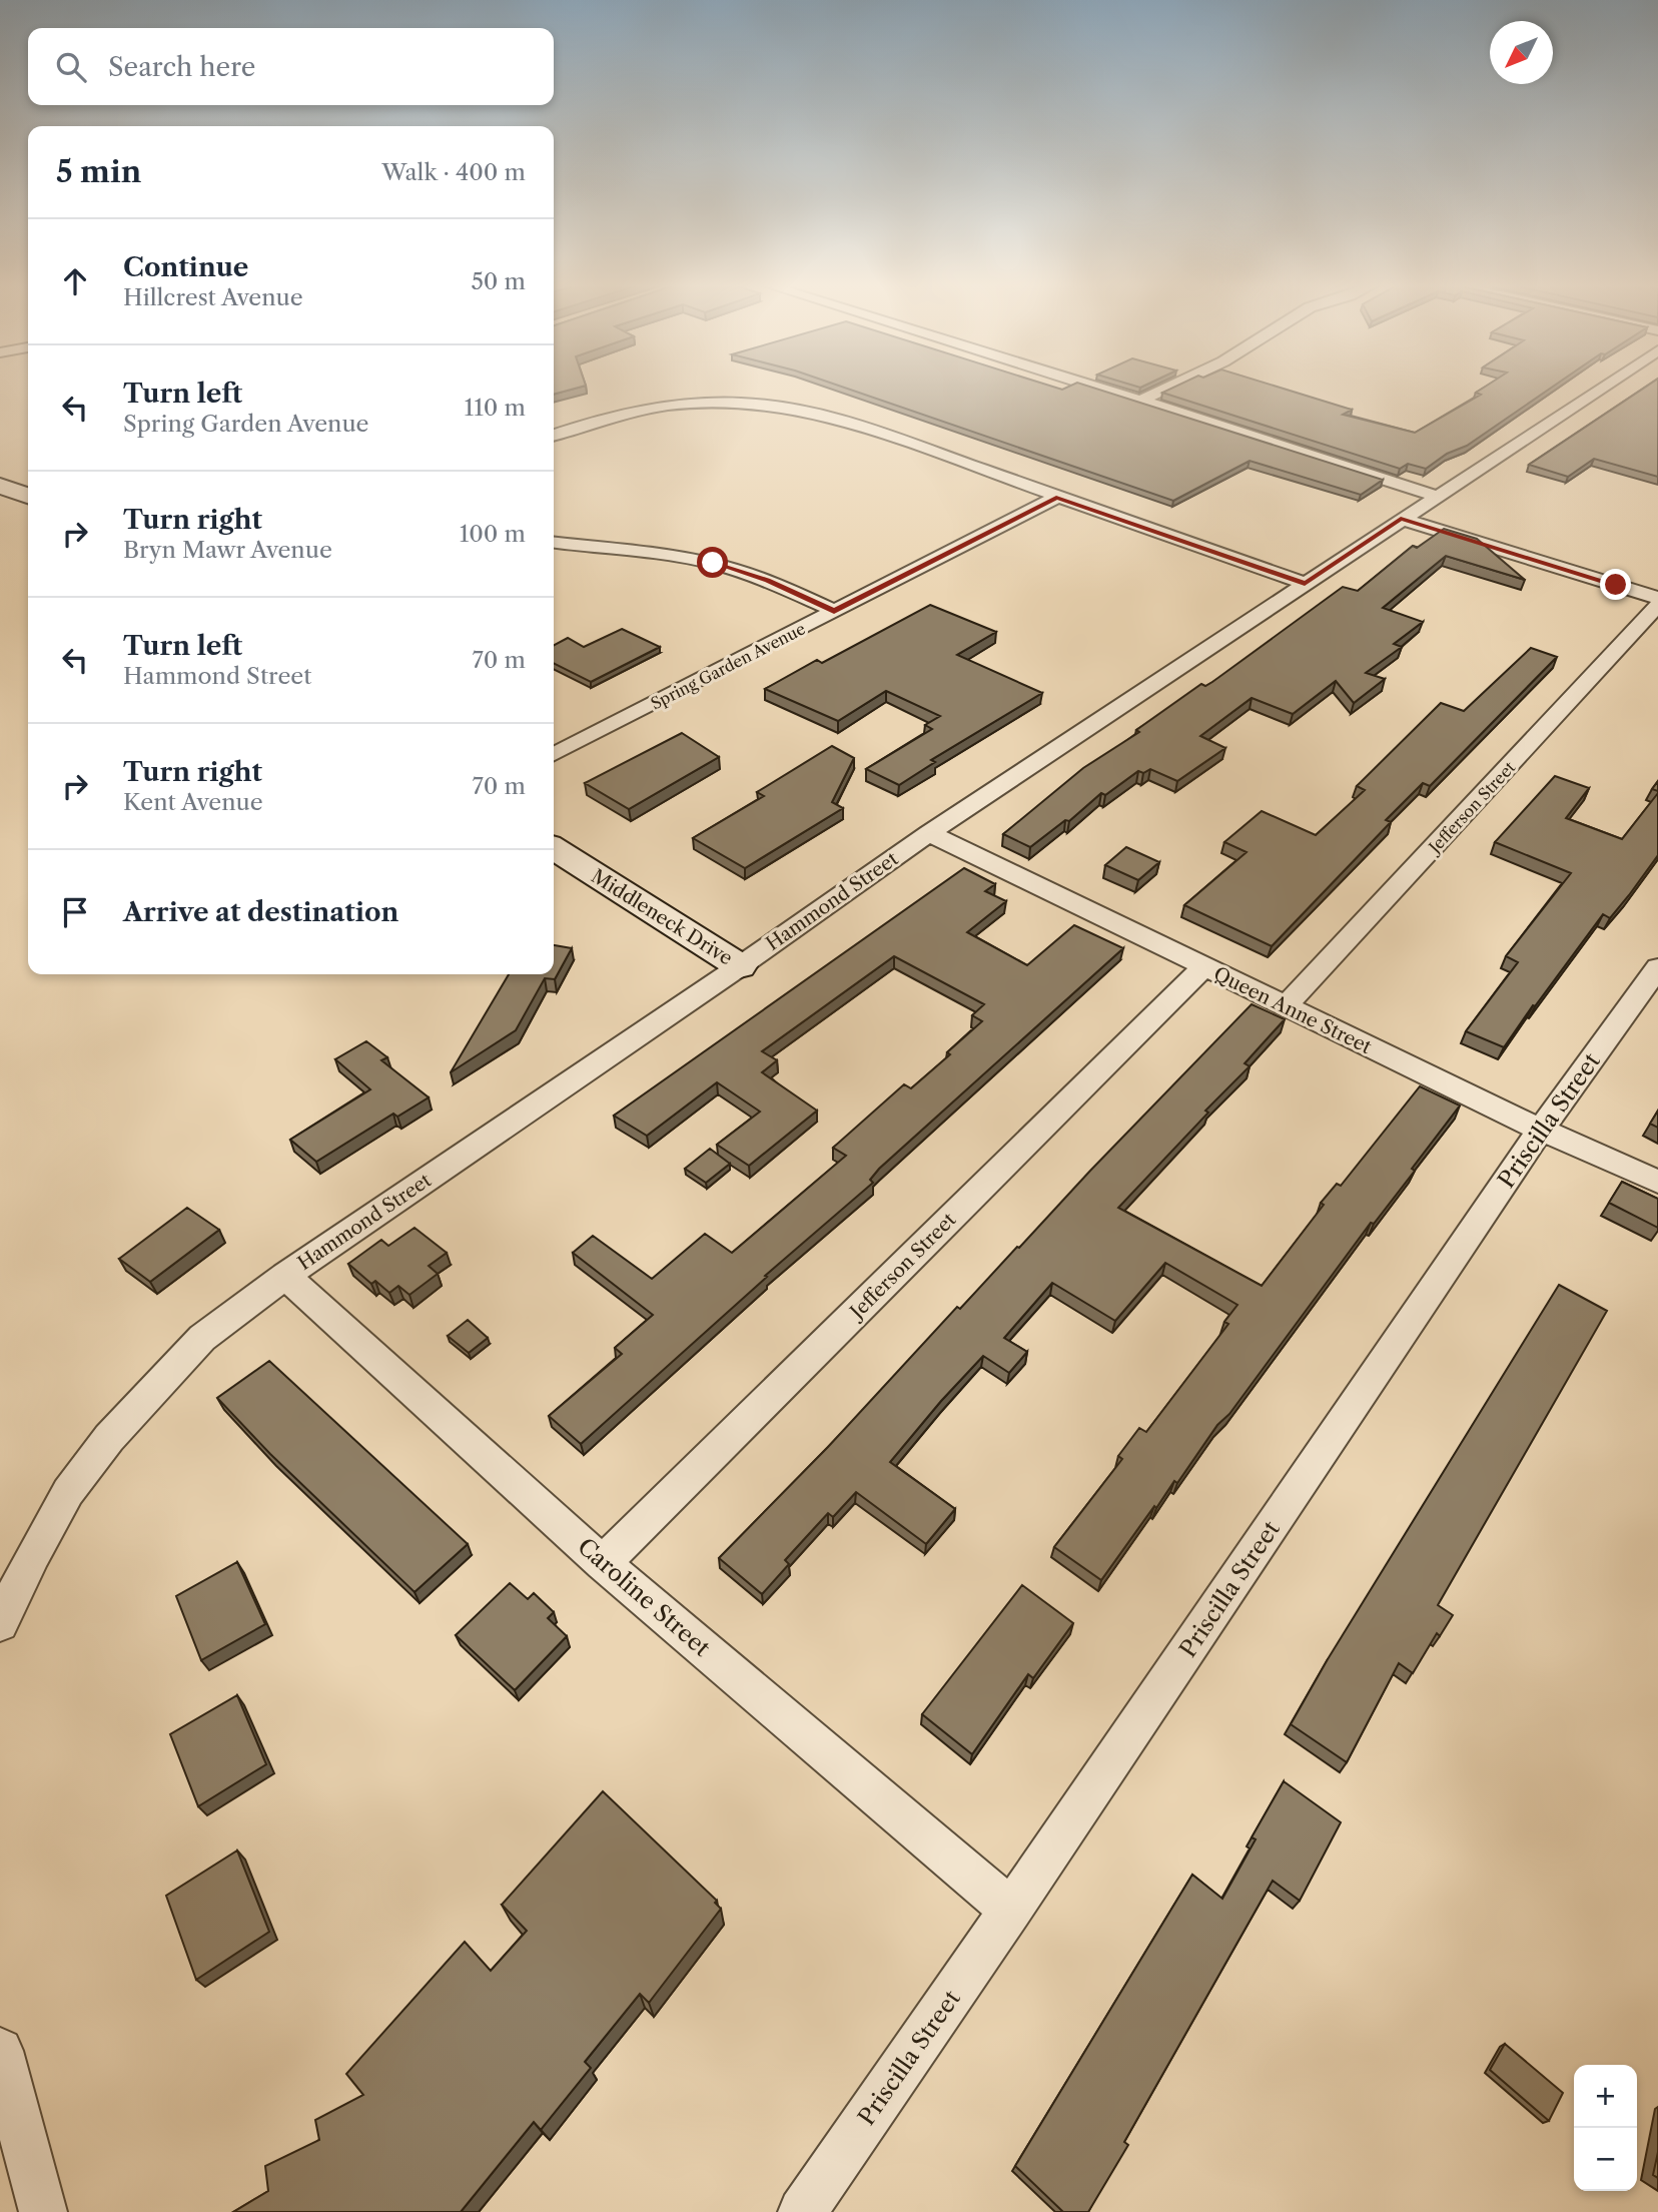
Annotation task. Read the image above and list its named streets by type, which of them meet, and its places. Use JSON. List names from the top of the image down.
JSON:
{
  "streets": {
    "street": [
      "Spring Garden Avenue",
      "Jefferson Street",
      "Hammond Street",
      "Middleneck Drive",
      "Queen Anne Street",
      "Priscilla Street",
      "Caroline Street"
    ]
  },
  "crossings": [
    ["Jefferson Street", "Queen Anne Street"],
    ["Jefferson Street", "Caroline Street"],
    ["Hammond Street", "Middleneck Drive"],
    ["Hammond Street", "Queen Anne Street"],
    ["Hammond Street", "Caroline Street"],
    ["Queen Anne Street", "Priscilla Street"],
    ["Priscilla Street", "Caroline Street"]
  ],
  "north": "bottom left",
  "page": {
    "search": "Search here",
    "heading": ["5 min", "Walk · 400 m"],
    "list": [
      ["Continue", "Hillcrest Avenue", "50 m"],
      ["Turn left", "Spring Garden Avenue", "110 m"],
      ["Turn right", "Bryn Mawr Avenue", "100 m"],
      ["Turn left", "Hammond Street", "70 m"],
      ["Turn right", "Kent Avenue", "70 m"],
      "Arrive at destination"
    ],
    "map_buttons": ["+", "−"]
  }
}
